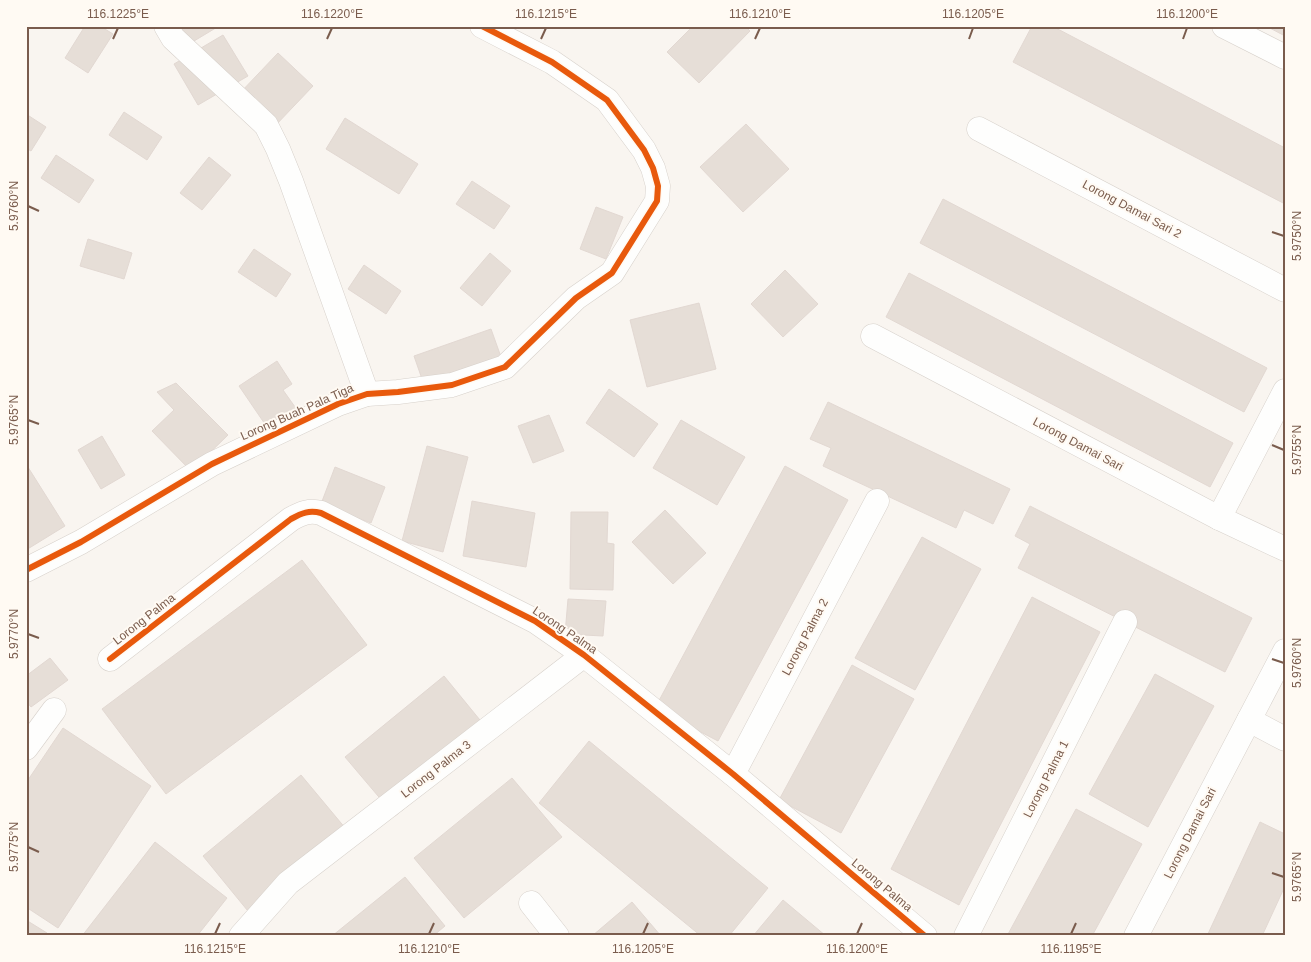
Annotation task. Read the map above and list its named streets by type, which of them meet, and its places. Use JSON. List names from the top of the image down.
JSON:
{
  "streets": {
    "street": [
      "Lorong Damai Sari 2",
      "Lorong Buah Pala Tiga",
      "Lorong Damai Sari",
      "Lorong Palma",
      "Lorong Palma 2",
      "Lorong Palma 3",
      "Lorong Palma 1"
    ]
  },
  "crossings": [
    ["Lorong Palma", "Lorong Palma 2"],
    ["Lorong Palma", "Lorong Palma 3"]
  ],
  "coordinates": [
    "116.1225°E",
    "116.1220°E",
    "116.1215°E",
    "116.1210°E",
    "116.1205°E",
    "116.1200°E",
    "5.9760°N",
    "5.9750°N",
    "5.9765°N",
    "5.9755°N",
    "5.9770°N",
    "5.9775°N",
    "116.1195°E"
  ]
}
